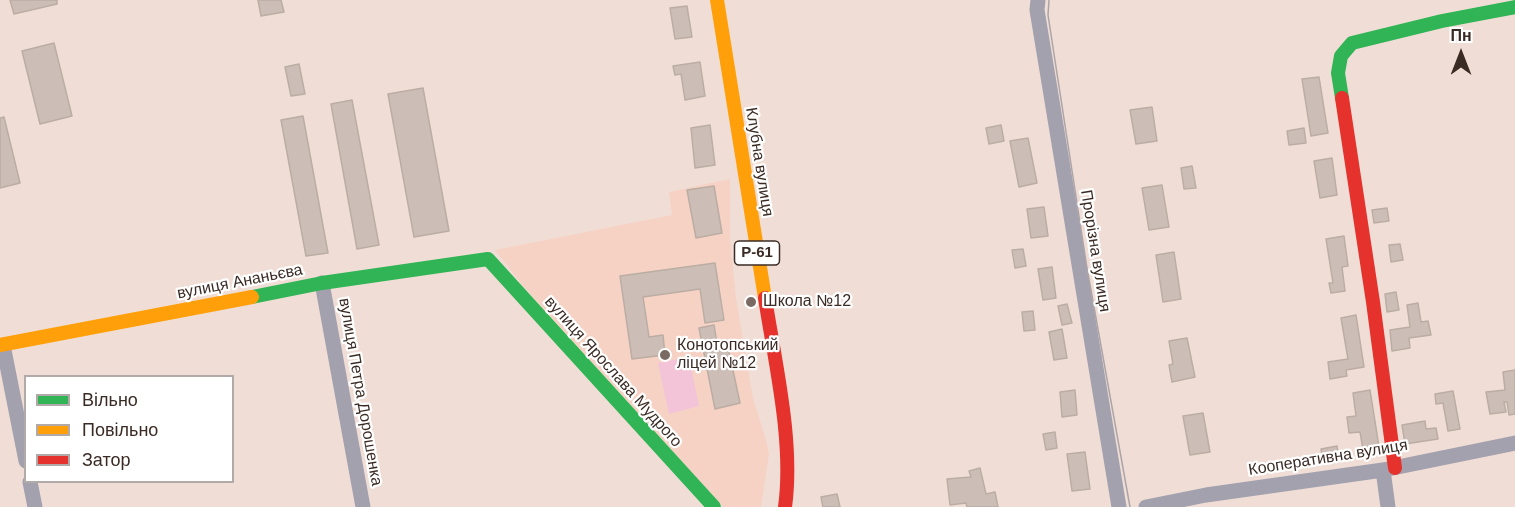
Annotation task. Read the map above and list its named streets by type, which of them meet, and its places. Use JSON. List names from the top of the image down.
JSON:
{
  "streets": {
    "street": [
      "Клубна вулиця",
      "Прорізна вулиця",
      "Р-61",
      "вулиця Ананьєва",
      "вулиця Ярослава Мудрого",
      "вулиця Петра Дорошенка",
      "Кооперативна вулиця"
    ]
  },
  "crossings": [
    ["вулиця Ананьєва", "вулиця Ярослава Мудрого"],
    ["вулиця Ананьєва", "вулиця Петра Дорошенка"]
  ],
  "places": ["Школа №12", "Конотопський ліцей №12"],
  "legend": ["Вільно", "Повільно", "Затор"],
  "north": "top"
}
